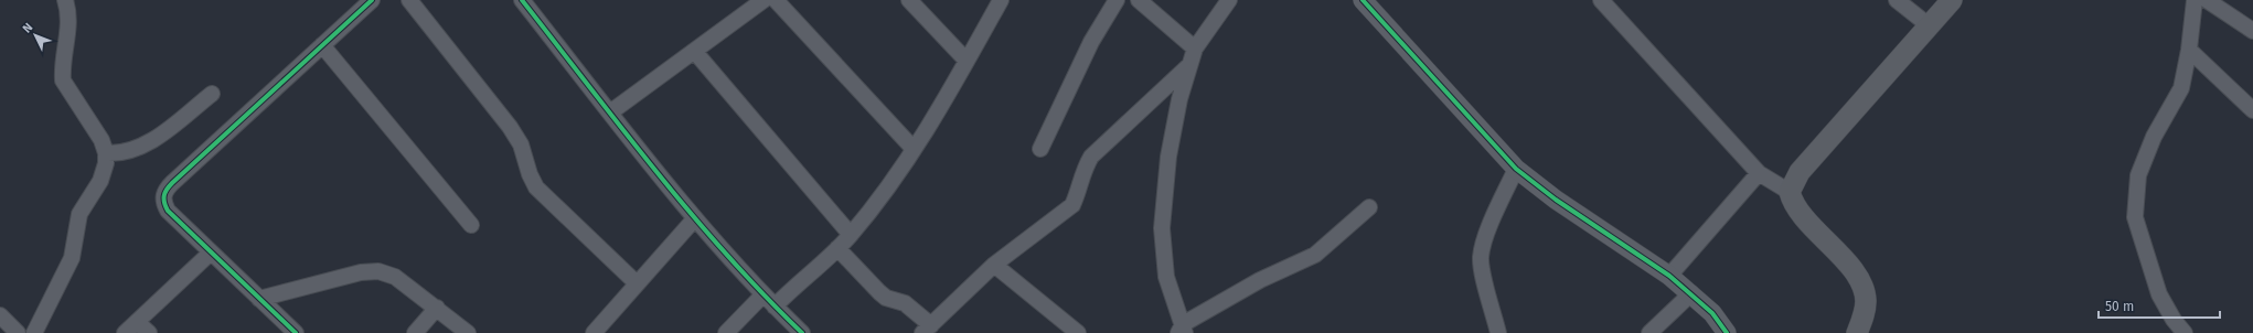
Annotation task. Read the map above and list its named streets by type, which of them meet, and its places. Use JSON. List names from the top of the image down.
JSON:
{
  "scale_bar": "50 m",
  "north": "top left"
}
